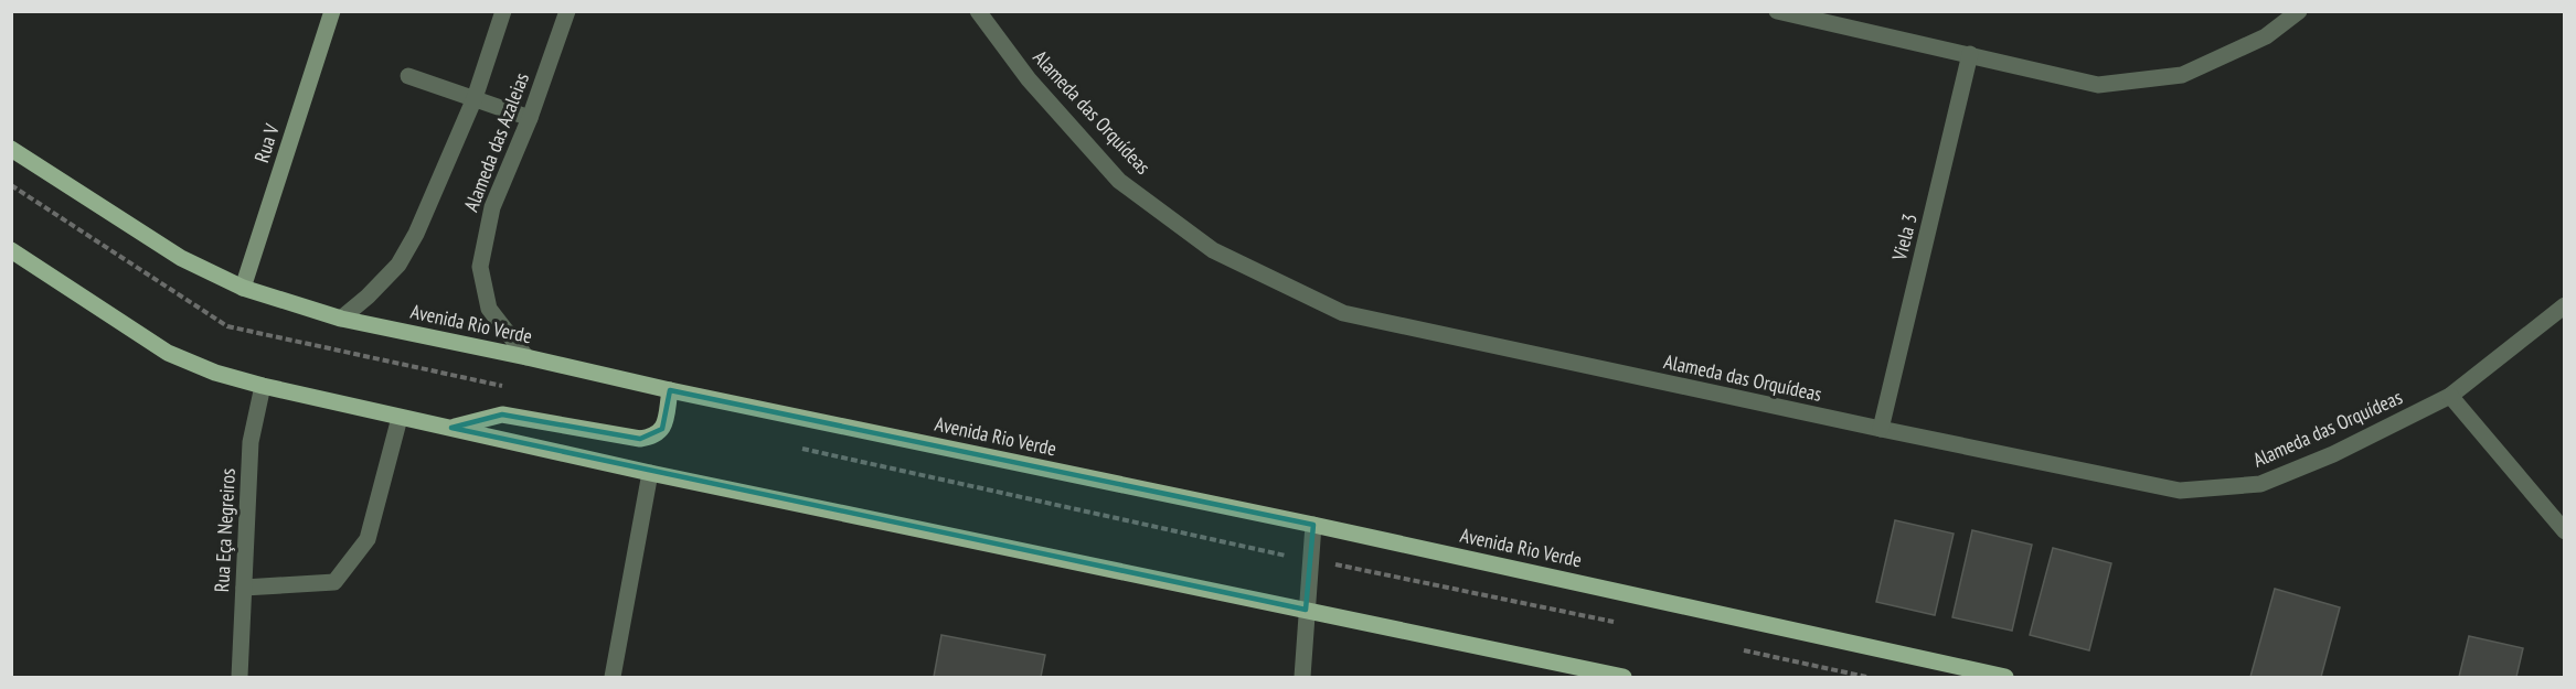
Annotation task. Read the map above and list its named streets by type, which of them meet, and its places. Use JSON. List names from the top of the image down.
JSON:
{
  "streets": {
    "main road": ["Avenida Rio Verde"],
    "street": [
      "Alameda das Orquídeas",
      "Alameda das Azaleias",
      "Rua V",
      "Viela 3",
      "Rua Eça Negreiros"
    ]
  },
  "crossings": [
    ["Alameda das Orquídeas", "Viela 3"],
    ["Alameda das Azaleias", "Avenida Rio Verde"],
    ["Rua V", "Avenida Rio Verde"]
  ]
}
